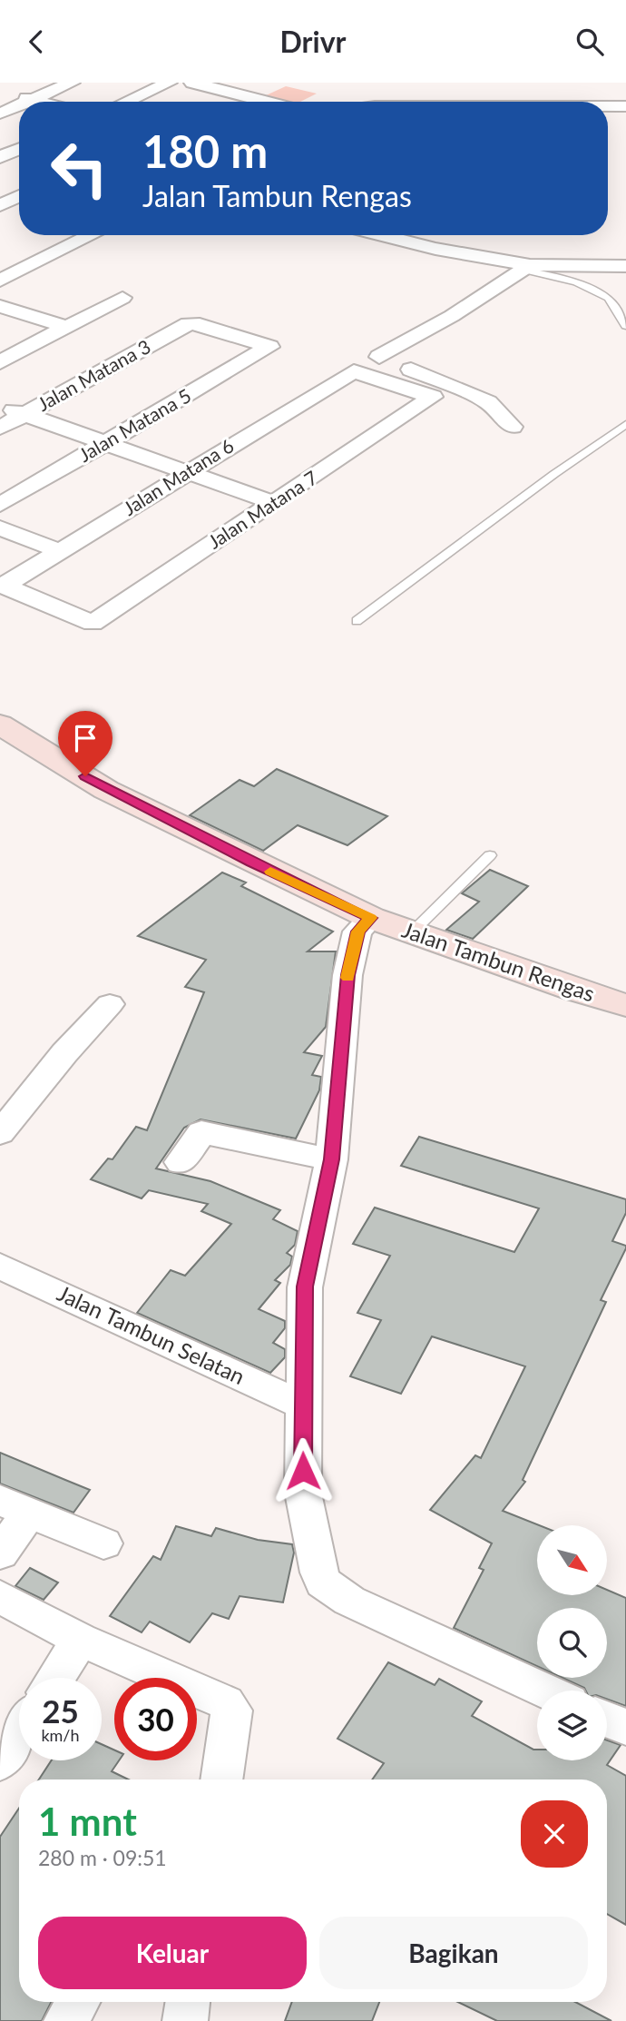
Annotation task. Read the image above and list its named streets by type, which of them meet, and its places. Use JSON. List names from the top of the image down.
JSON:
{
  "streets": {
    "street": [
      "Jalan Matana 3",
      "Jalan Matana 5",
      "Jalan Matana 6",
      "Jalan Matana 7",
      "Jalan Tambun Rengas",
      "Jalan Tambun Selatan"
    ]
  },
  "crossings": [
    ["Jalan Matana 3", "Jalan Matana 5"],
    ["Jalan Matana 6", "Jalan Matana 7"]
  ],
  "north": "bottom right",
  "page": {
    "header": "Drivr",
    "turn": ["180 m", "Jalan Tambun Rengas"],
    "speed": "25 km/h",
    "limit": "30",
    "heading": ["1 mnt", "280 m · 09:51"],
    "buttons": ["Keluar", "Bagikan"]
  }
}
